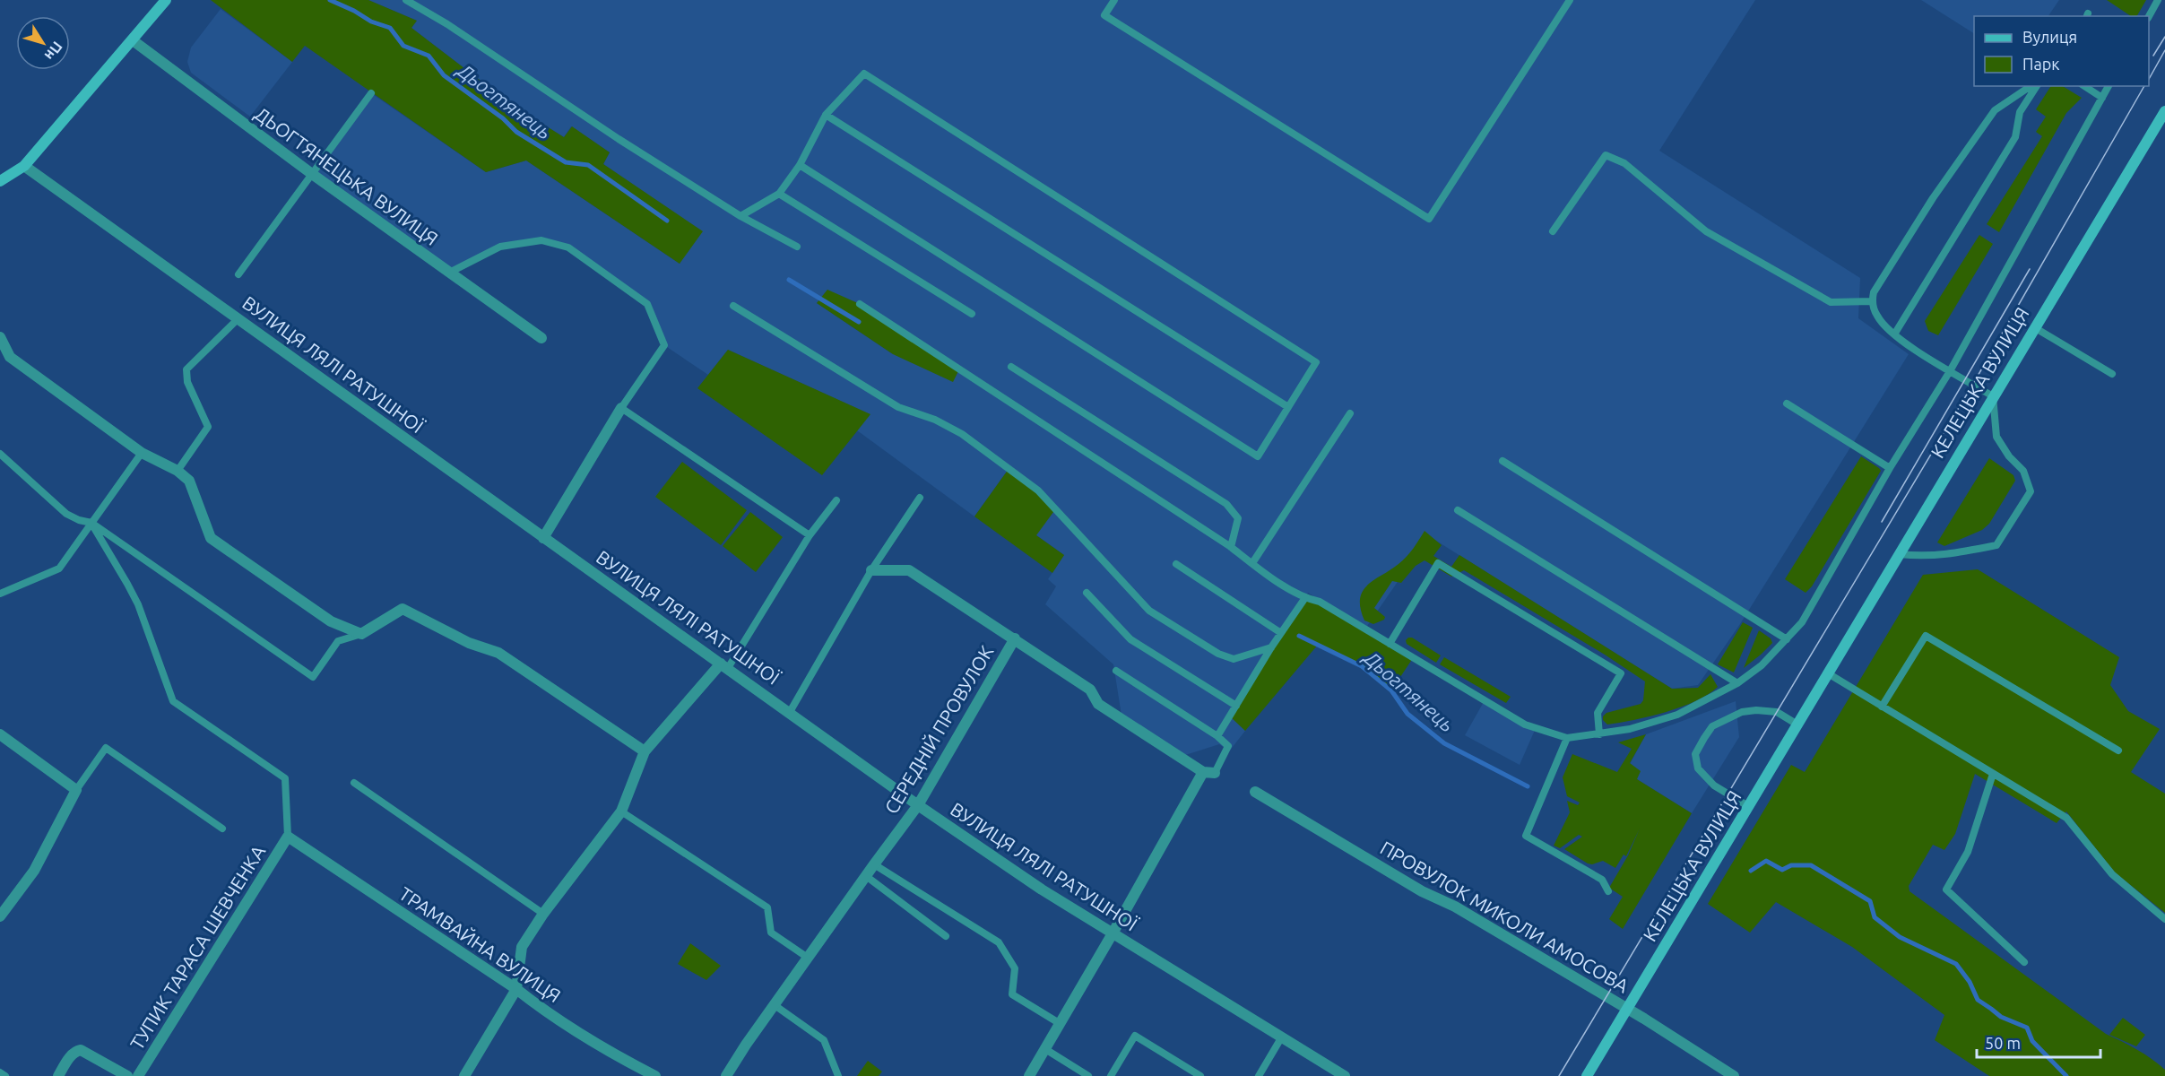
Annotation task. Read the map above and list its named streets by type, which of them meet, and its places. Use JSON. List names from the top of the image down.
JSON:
{
  "streets": {
    "main road": ["КЕЛЕЦЬКА ВУЛИЦЯ"],
    "street": [
      "ДЬОГТЯНЕЦЬКА ВУЛИЦЯ",
      "ВУЛИЦЯ ЛЯЛІ РАТУШНОЇ",
      "СЕРЕДНІЙ ПРОВУЛОК",
      "ПРОВУЛОК МИКОЛИ АМОСОВА",
      "ТРАМВАЙНА ВУЛИЦЯ",
      "ТУПИК ТАРАСА ШЕВЧЕНКА"
    ]
  },
  "crossings": [
    ["ВУЛИЦЯ ЛЯЛІ РАТУШНОЇ", "СЕРЕДНІЙ ПРОВУЛОК"],
    ["КЕЛЕЦЬКА ВУЛИЦЯ", "ПРОВУЛОК МИКОЛИ АМОСОВА"],
    ["ТРАМВАЙНА ВУЛИЦЯ", "ТУПИК ТАРАСА ШЕВЧЕНКА"]
  ],
  "water": ["Дьогтянець"],
  "legend": ["Вулиця", "Парк"],
  "scale_bar": "50 m",
  "north": "bottom right"
}
